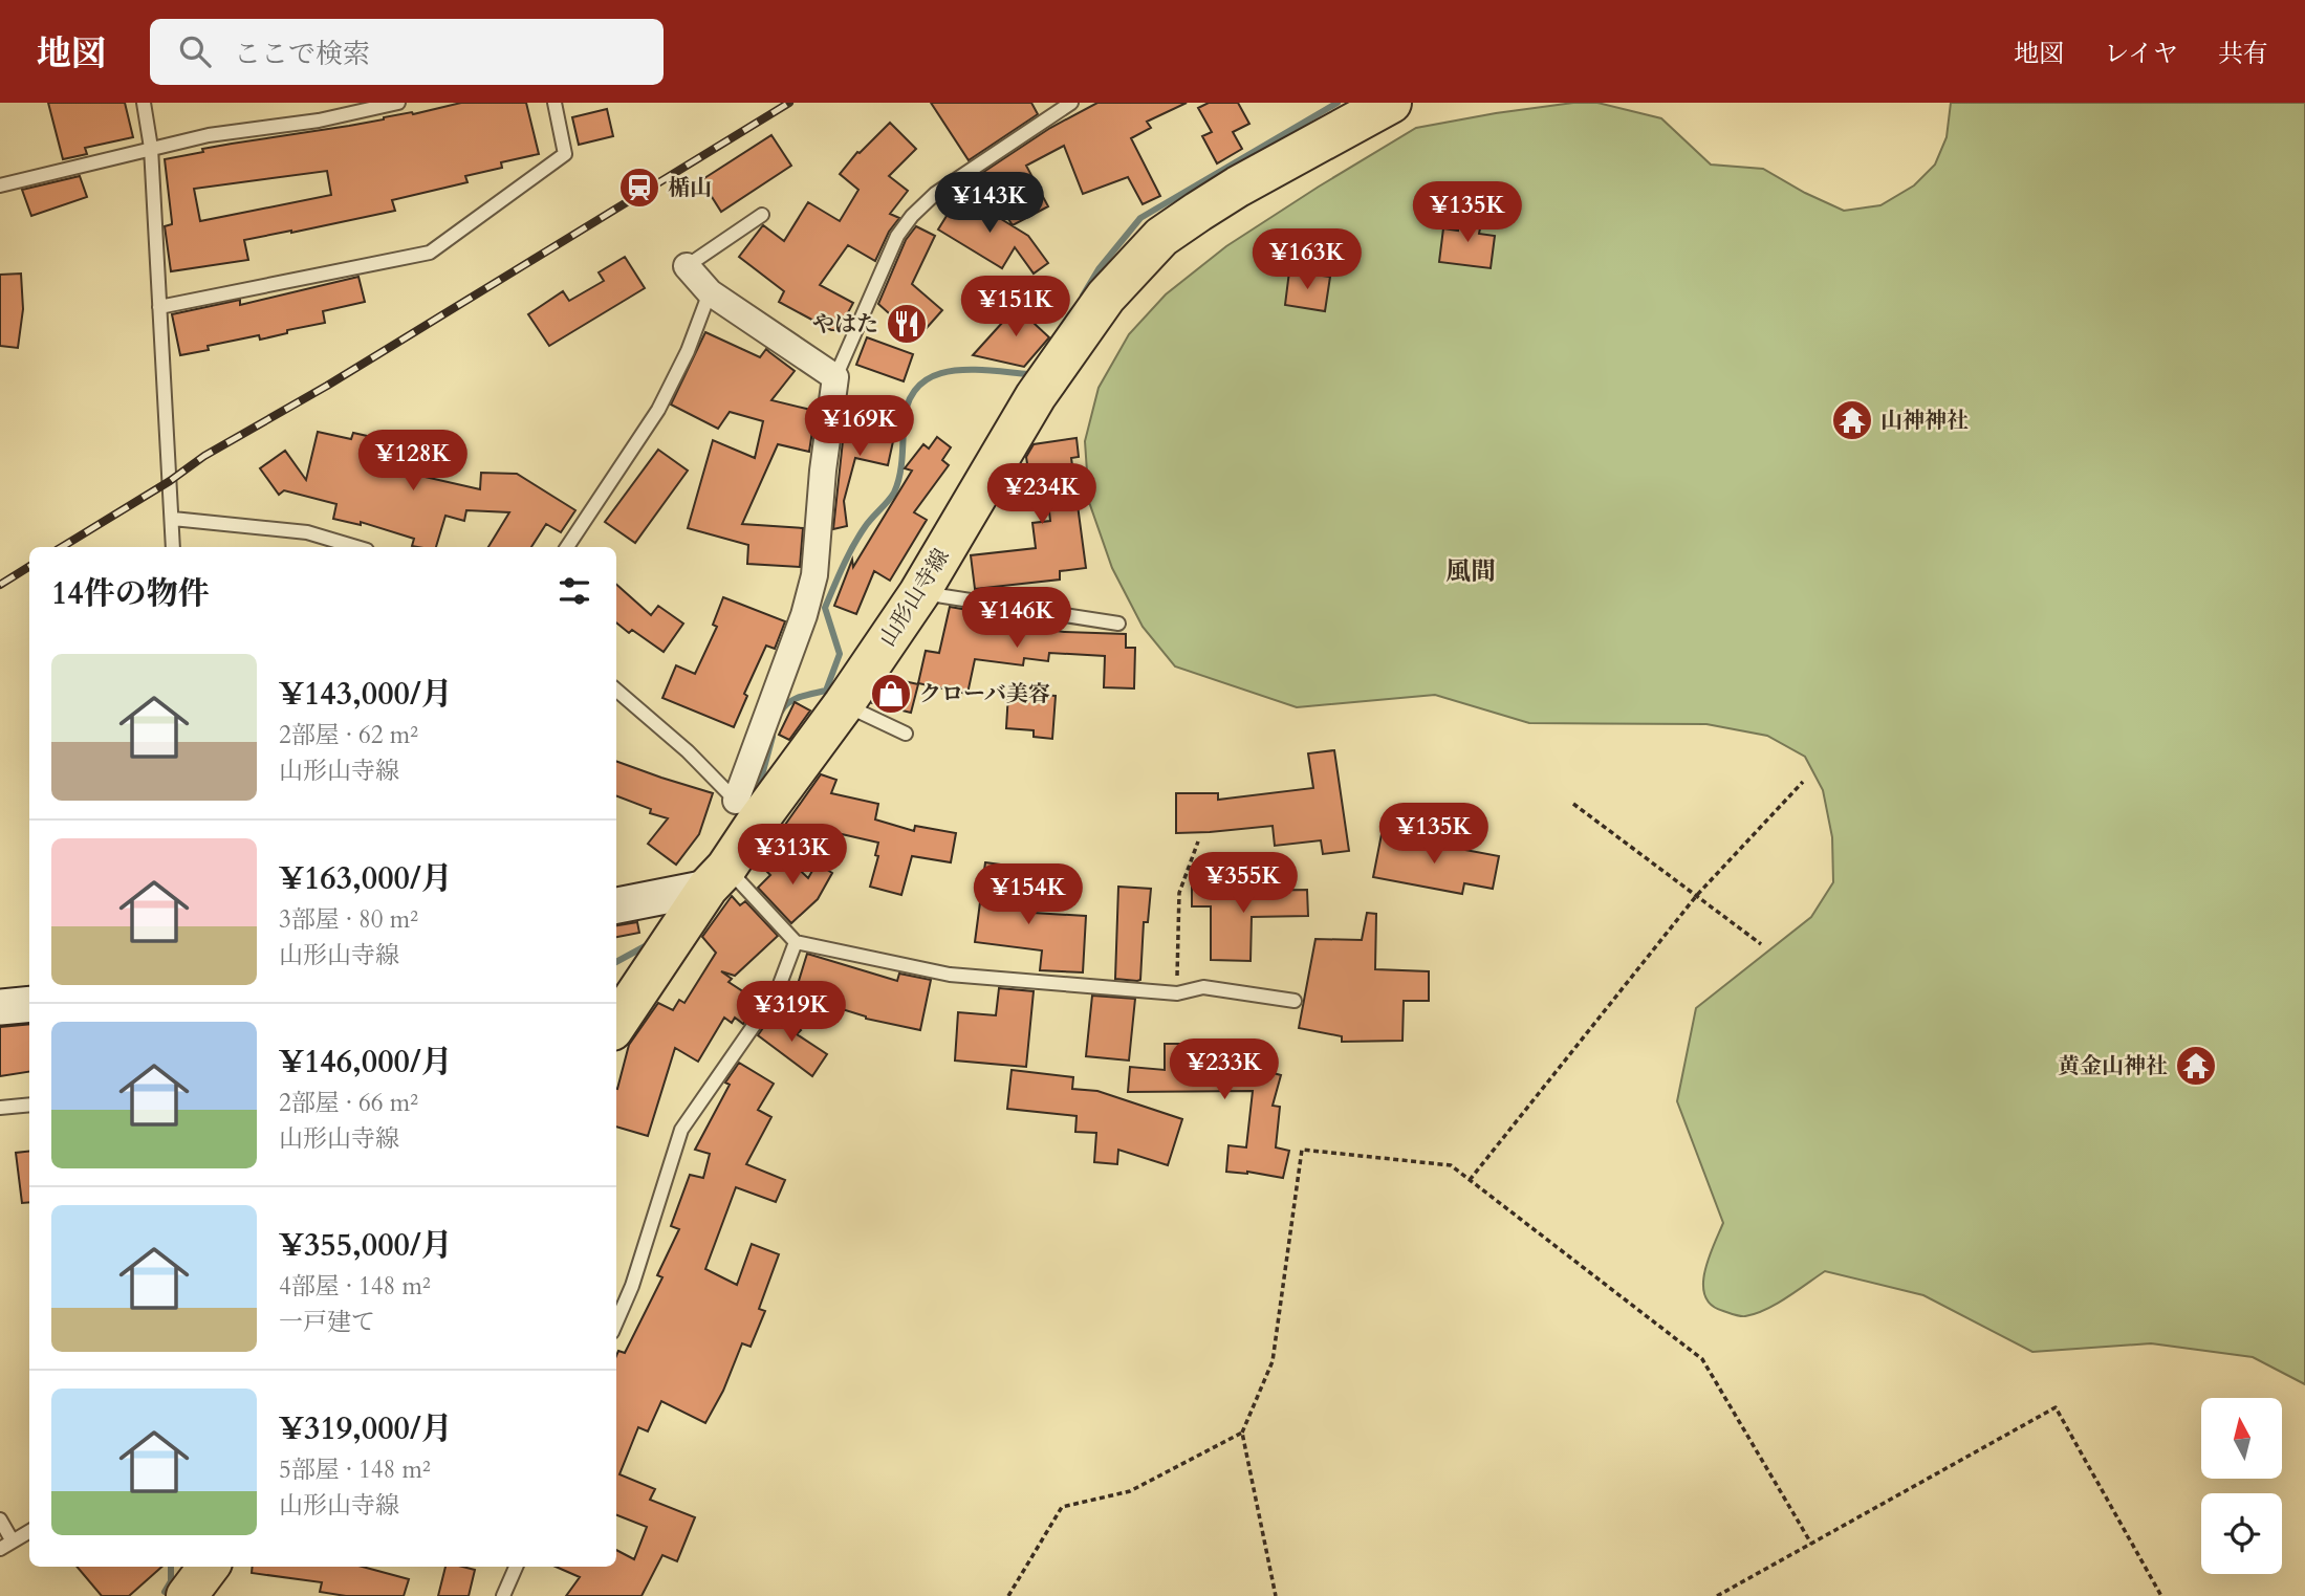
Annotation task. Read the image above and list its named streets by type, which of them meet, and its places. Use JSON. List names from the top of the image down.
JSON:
{
  "streets": {
    "main road": ["山形山寺線"]
  },
  "districts": ["風間"],
  "places": {
    "station": ["楯山"],
    "restaurant": ["やはた"],
    "temple": ["山神神社", "黄金山神社"],
    "shop": ["クローバ美容"]
  },
  "north": "top",
  "page": {
    "header": "地図",
    "search": "ここで検索",
    "nav": ["地図", "レイヤ", "共有"],
    "price": [
      "¥143K",
      "¥135K",
      "¥163K",
      "¥151K",
      "¥169K",
      "¥128K",
      "¥234K",
      "¥146K",
      "¥135K",
      "¥313K",
      "¥355K",
      "¥154K",
      "¥319K",
      "¥233K"
    ],
    "heading": "14件の物件",
    "list": [
      {
        "name": "¥143,000/月",
        "note": "2部屋 · 62 m² · 山形山寺線"
      },
      {
        "name": "¥163,000/月",
        "note": "3部屋 · 80 m² · 山形山寺線"
      },
      {
        "name": "¥146,000/月",
        "note": "2部屋 · 66 m² · 山形山寺線"
      },
      {
        "name": "¥355,000/月",
        "note": "4部屋 · 148 m² · 一戸建て"
      },
      {
        "name": "¥319,000/月",
        "note": "5部屋 · 148 m² · 山形山寺線"
      }
    ]
  }
}
